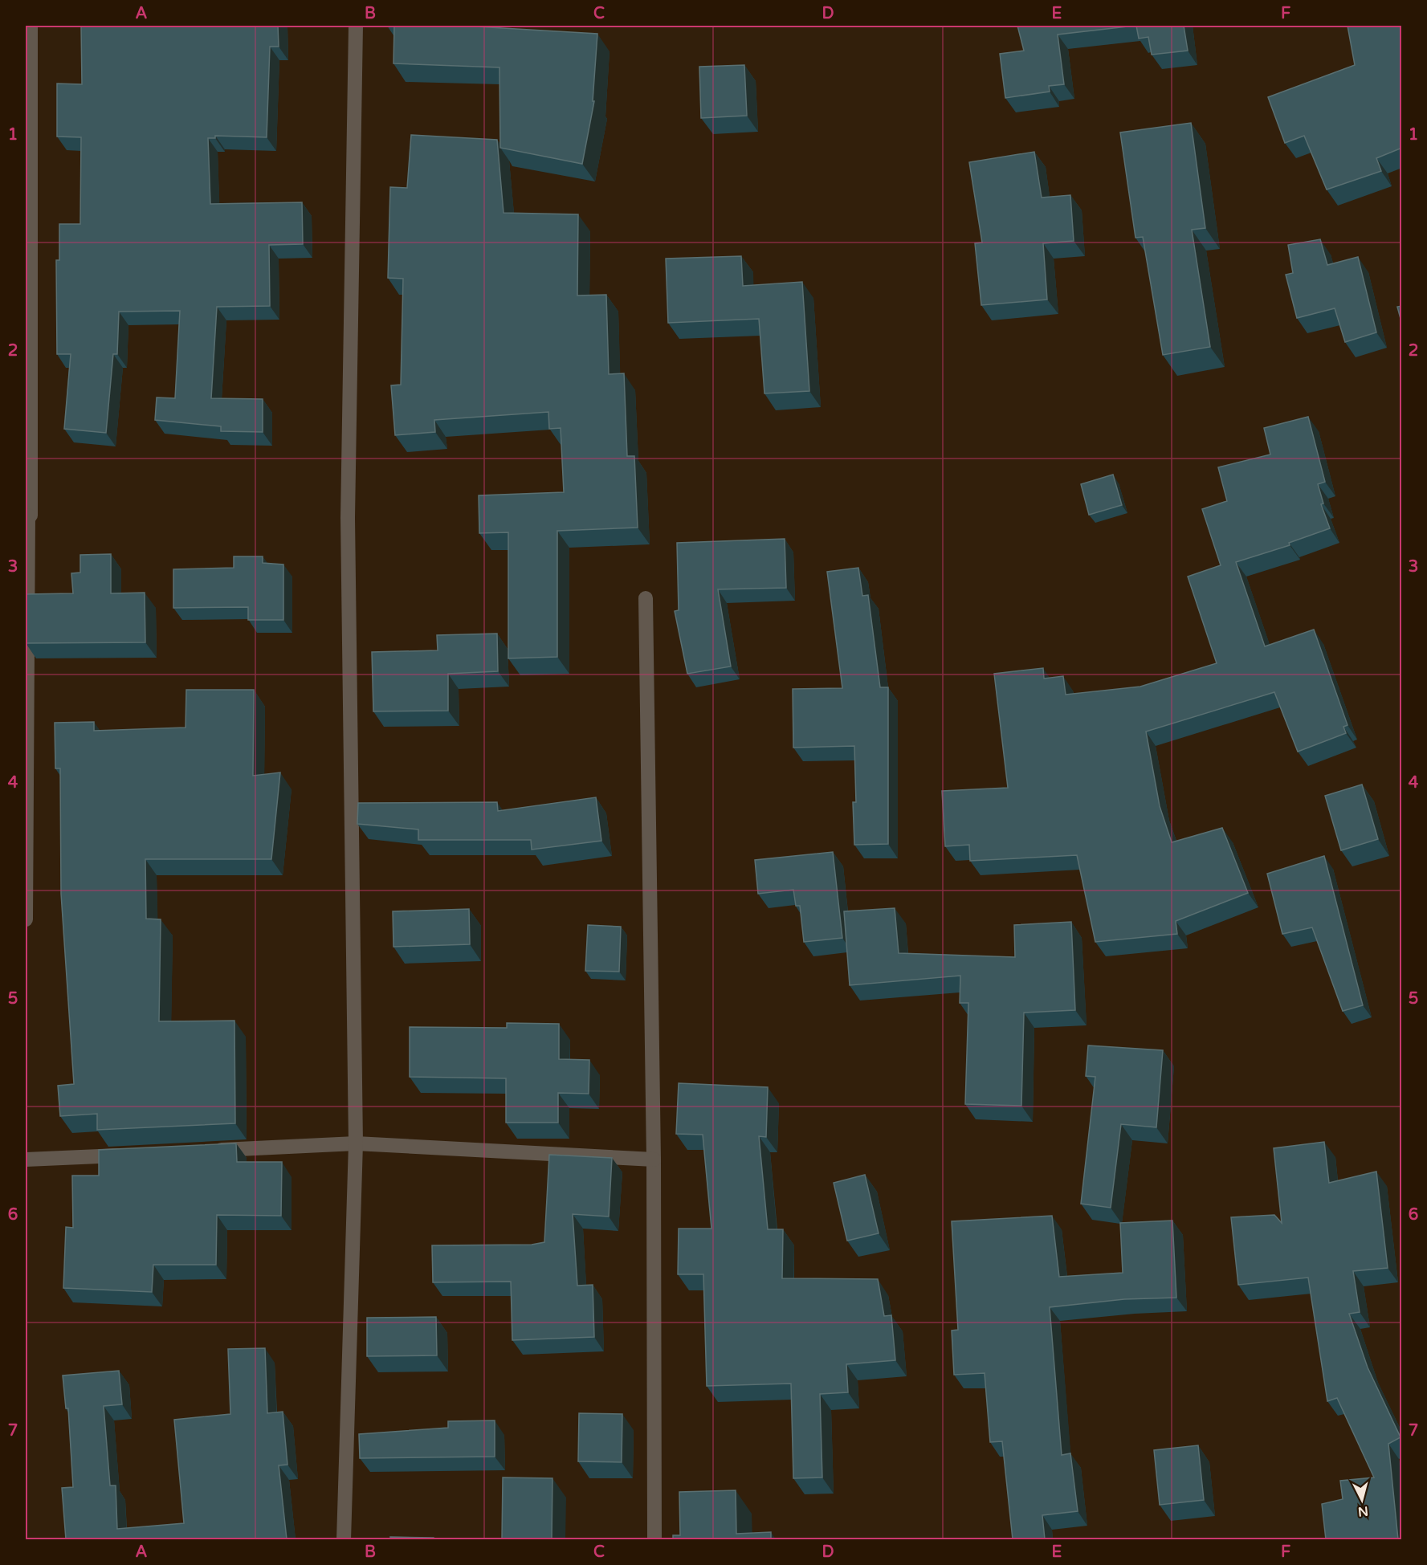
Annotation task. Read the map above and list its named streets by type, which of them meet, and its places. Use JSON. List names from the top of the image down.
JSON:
{
  "north": "bottom",
  "grid": {
    "columns": [
      "A",
      "B",
      "C",
      "D",
      "E",
      "F"
    ],
    "rows": [
      "1",
      "2",
      "3",
      "4",
      "5",
      "6",
      "7"
    ]
  }
}
